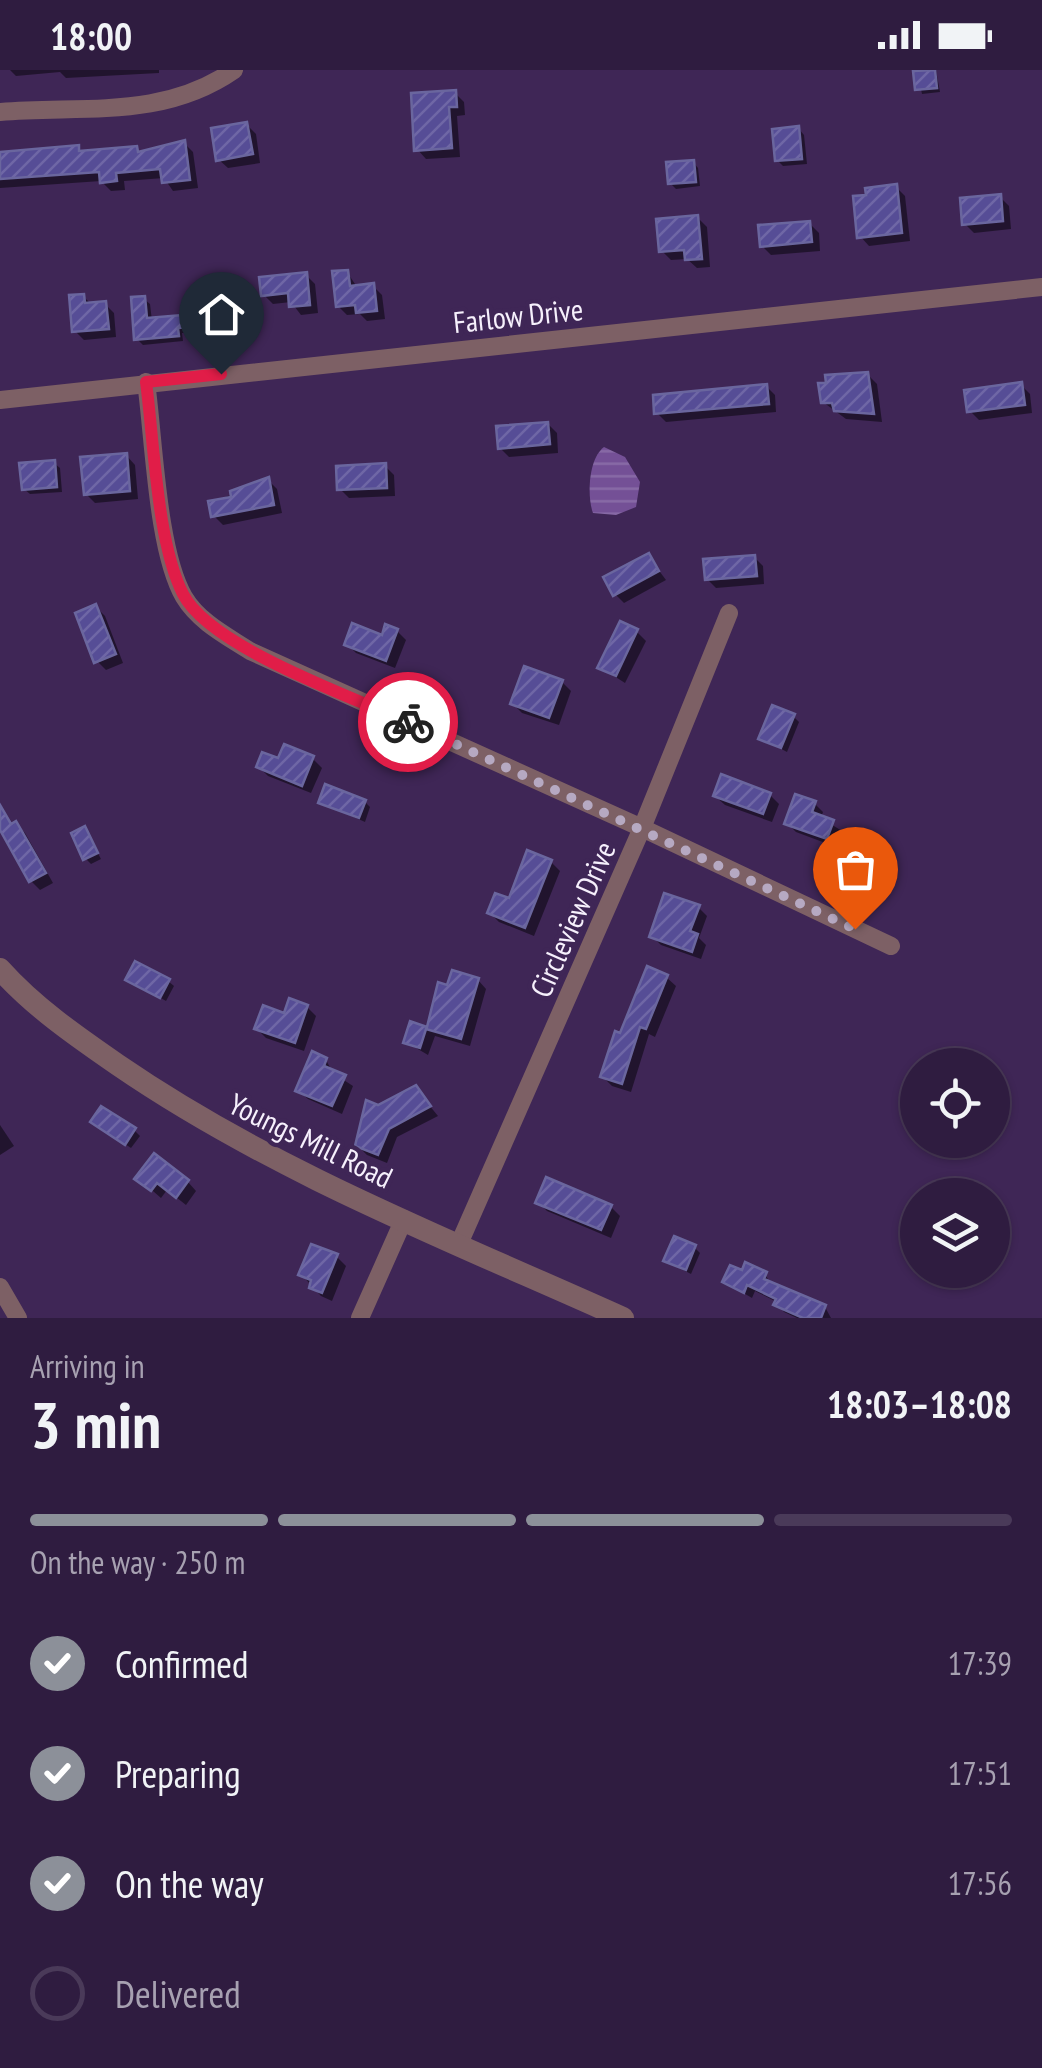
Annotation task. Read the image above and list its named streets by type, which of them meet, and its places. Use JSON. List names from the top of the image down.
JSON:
{
  "streets": {
    "street": ["Farlow Drive", "Circleview Drive", "Youngs Mill Road"]
  },
  "crossings": [
    ["Circleview Drive", "Youngs Mill Road"]
  ],
  "page": {
    "status": "18:00",
    "heading": ["3 min", "Arriving in", "18:03–18:08"],
    "bar": "On the way · 250 m",
    "list": [
      ["Confirmed", "17:39"],
      ["Preparing", "17:51"],
      ["On the way", "17:56"],
      "Delivered"
    ]
  }
}
